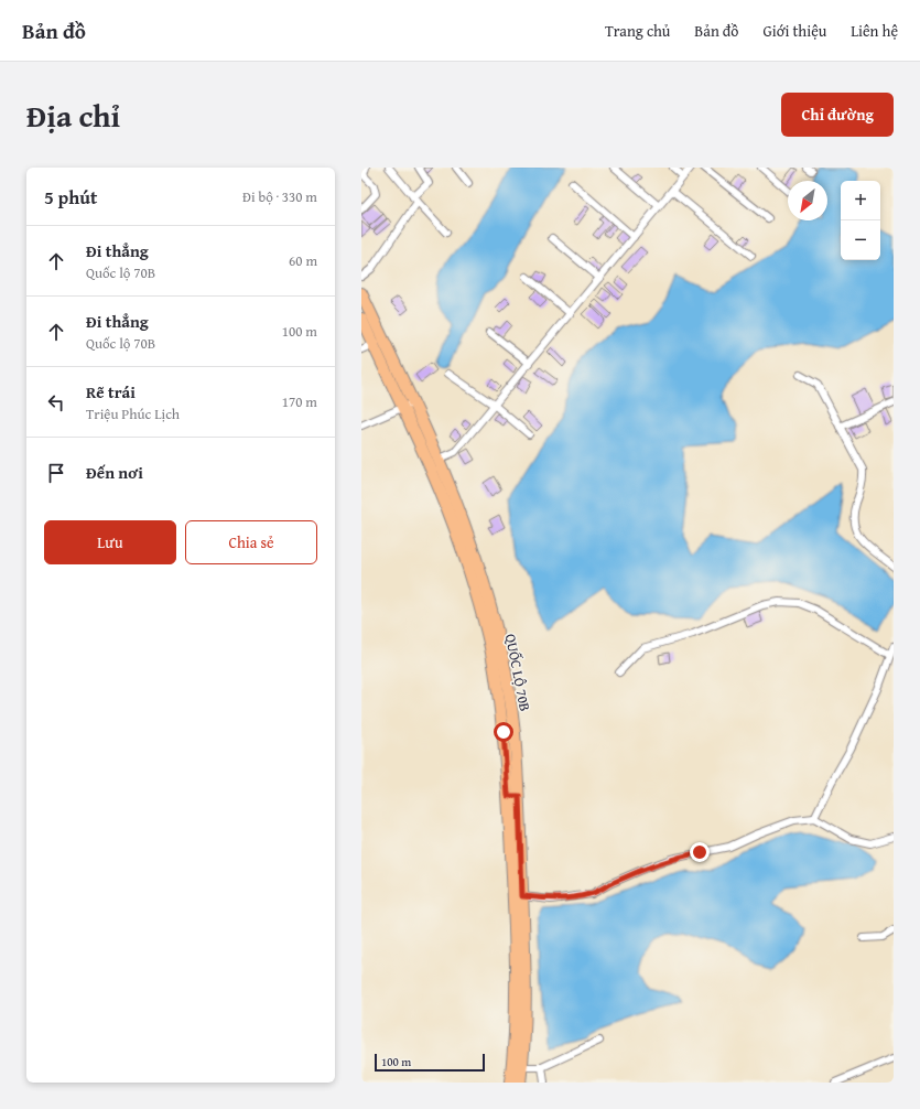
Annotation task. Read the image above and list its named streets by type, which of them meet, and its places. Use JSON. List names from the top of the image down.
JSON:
{
  "streets": {
    "main road": ["QUỐC LỘ 70B"]
  },
  "scale_bar": "100 m",
  "north": "bottom left",
  "page": {
    "header": "Bản đồ",
    "nav": [
      "Trang chủ",
      "Bản đồ",
      "Giới thiệu",
      "Liên hệ"
    ],
    "title": "Địa chỉ",
    "buttons": [
      "Chỉ đường",
      ["Lưu", "Chia sẻ"]
    ],
    "heading": ["5 phút", "Đi bộ · 330 m"],
    "map_buttons": ["+", "−"],
    "list": [
      ["Đi thẳng", "Quốc lộ 70B", "60 m"],
      ["Đi thẳng", "Quốc lộ 70B", "100 m"],
      ["Rẽ trái", "Triệu Phúc Lịch", "170 m"],
      "Đến nơi"
    ],
    "scale": "100 m"
  }
}
